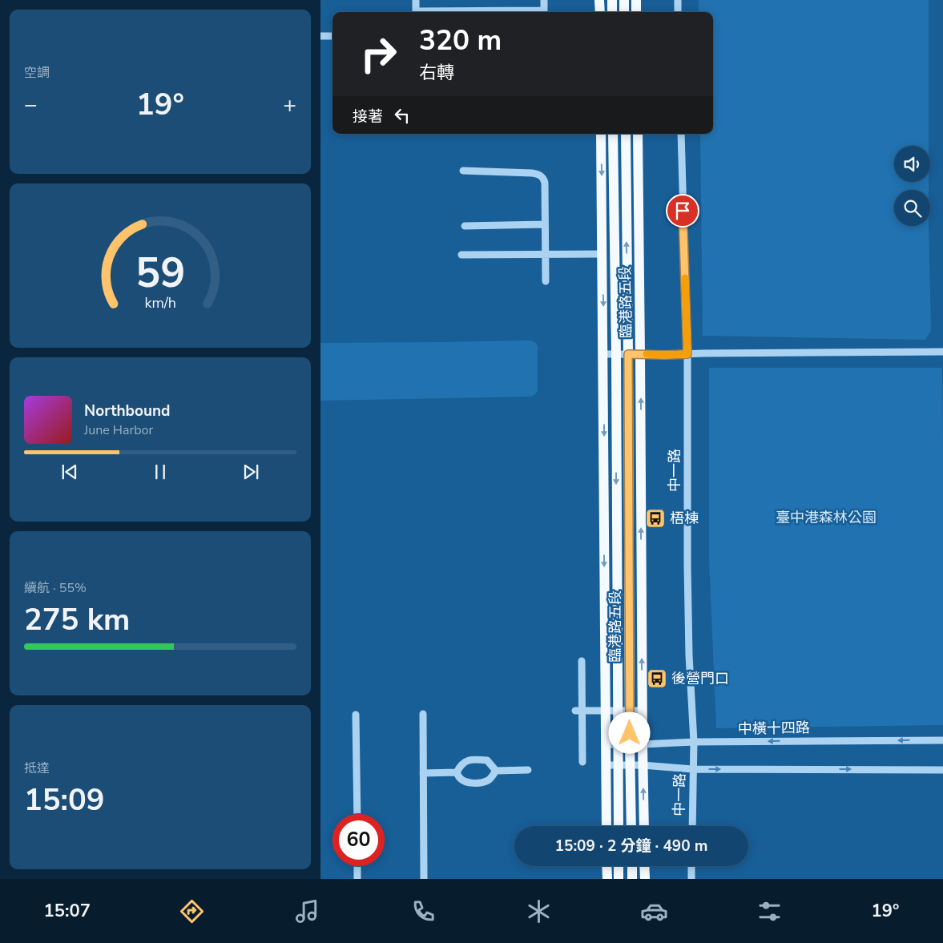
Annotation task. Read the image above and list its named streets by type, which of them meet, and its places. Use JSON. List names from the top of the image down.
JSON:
{
  "streets": {
    "main road": ["臨港路五段"],
    "street": ["中一路", "中橫十四路"]
  },
  "crossings": [
    ["臨港路五段", "中橫十四路"],
    ["中一路", "中橫十四路"]
  ],
  "parks": ["臺中港森林公園"],
  "places": {
    "bus stop": ["梧棟", "後營門口"]
  },
  "page": {
    "tile": [
      "空調",
      ["續航 · 55%", "275 km"],
      ["抵達", "15:09"]
    ],
    "turn": ["320 m", "右轉"],
    "heat": ["−", "19°", "+"],
    "then": "接著",
    "song": ["Northbound", "June Harbor"],
    "limit": "60",
    "trip": "15:09 · 2 分鐘 · 490 m",
    "tabs": ["15:07", "19°"],
    "gauge": ["59", "km/h"]
  }
}
